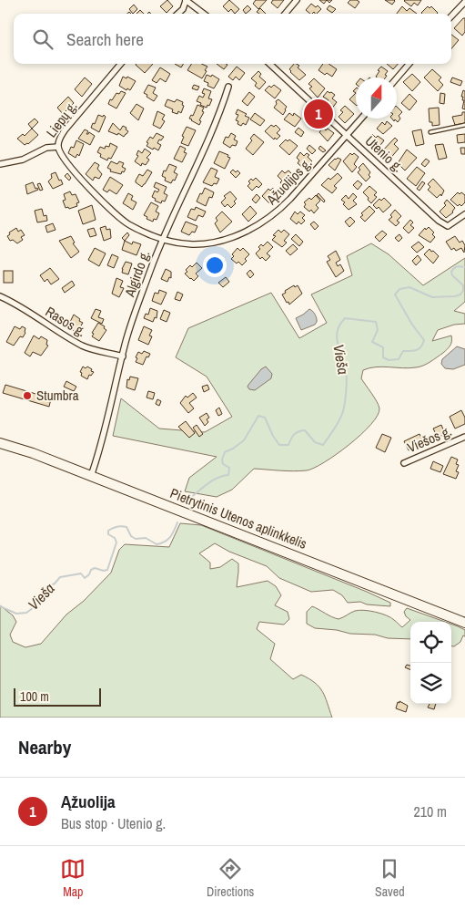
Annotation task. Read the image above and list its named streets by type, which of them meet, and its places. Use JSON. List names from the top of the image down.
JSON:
{
  "streets": {
    "highway": ["Pietrytinis Utenos aplinkkelis"],
    "street": [
      "Liepų g.",
      "Utenio g.",
      "Ąžuolijos g.",
      "Algirdo g.",
      "Rasos g.",
      "Viešos g."
    ]
  },
  "crossings": [
    ["Liepų g.", "Ąžuolijos g."],
    ["Utenio g.", "Ąžuolijos g."],
    ["Ąžuolijos g.", "Algirdo g."],
    ["Algirdo g.", "Rasos g."],
    ["Algirdo g.", "Pietrytinis Utenos aplinkkelis"]
  ],
  "water": ["Vieša"],
  "places": ["Stumbra"],
  "scale_bar": "100 m",
  "north": "top",
  "page": {
    "search": "Search here",
    "pins": "1",
    "scale": "100 m",
    "heading": "Nearby",
    "list": [
      {
        "mark": "1",
        "name": "Ąžuolija",
        "note": "Bus stop · Utenio g.",
        "value": "210 m"
      }
    ],
    "nav": ["Map", "Directions", "Saved"]
  }
}
